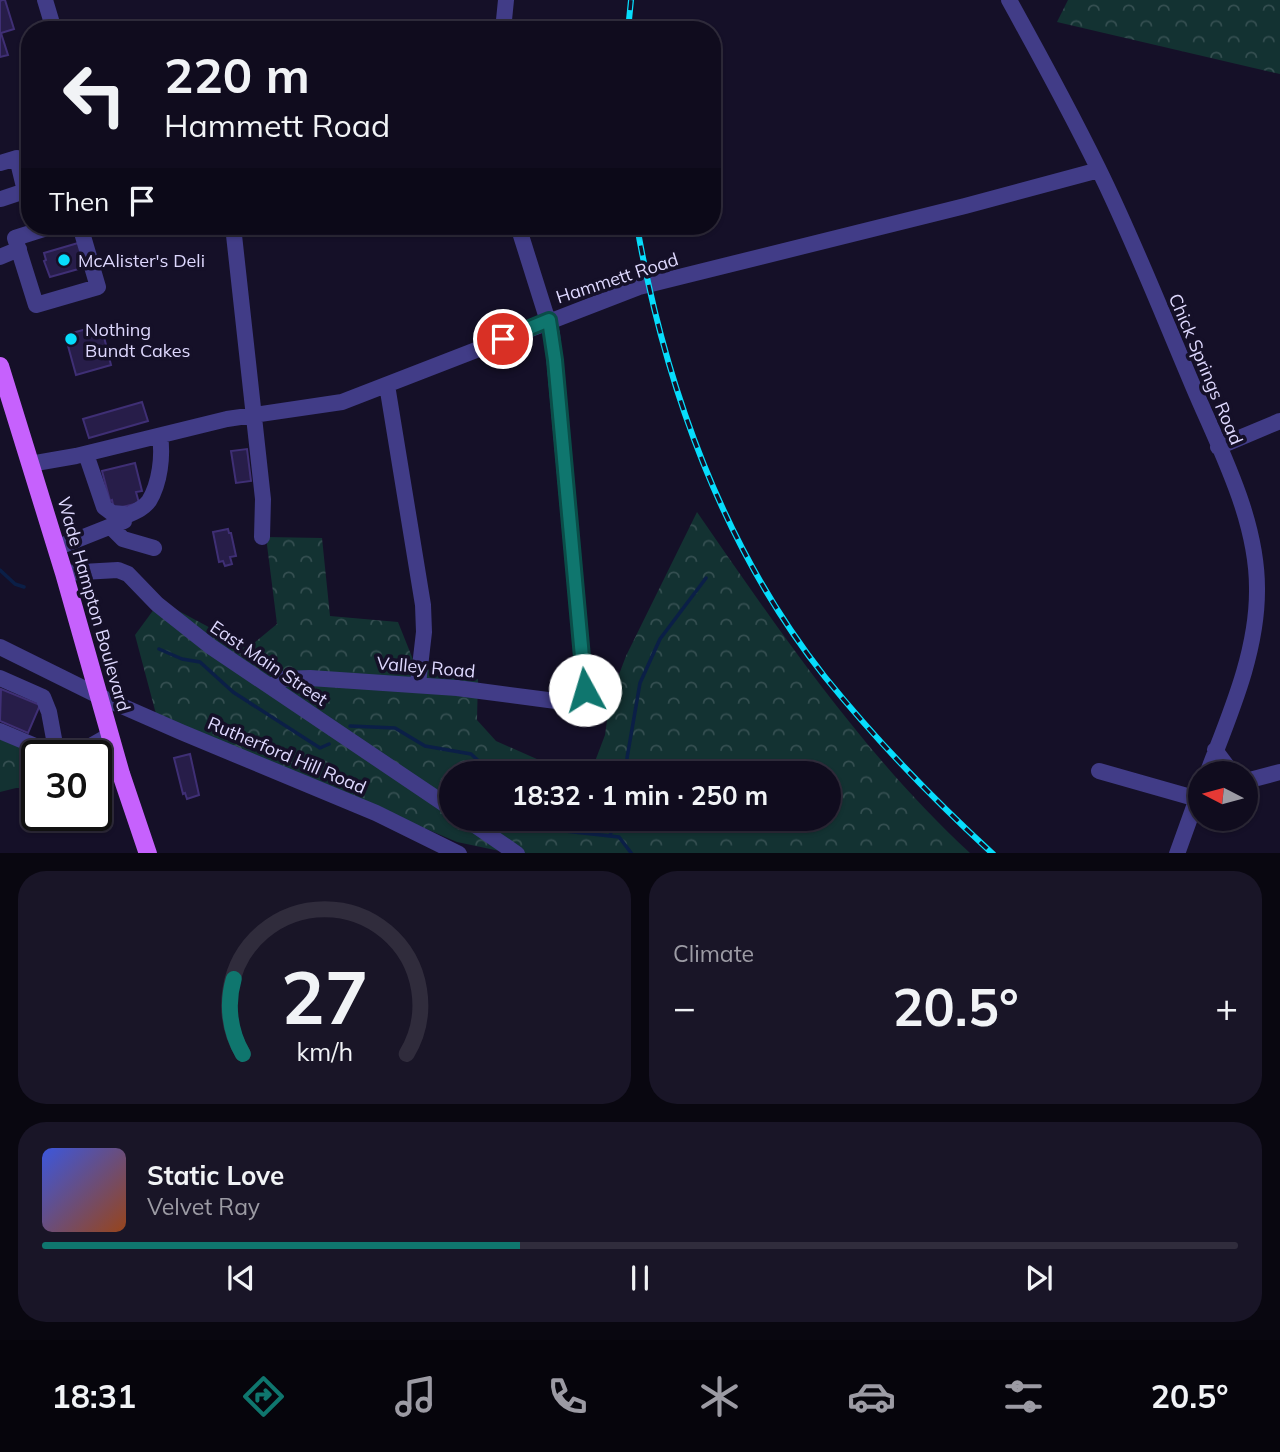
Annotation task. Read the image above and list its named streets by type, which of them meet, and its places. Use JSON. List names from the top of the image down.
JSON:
{
  "streets": {
    "main road": ["Wade Hampton Boulevard"],
    "street": [
      "Hammett Road",
      "Chick Springs Road",
      "East Main Street",
      "Valley Road",
      "Rutherford Hill Road"
    ]
  },
  "crossings": [
    ["Hammett Road", "Chick Springs Road"],
    ["Hammett Road", "Wade Hampton Boulevard"],
    ["Hammett Road", "Valley Road"],
    ["Wade Hampton Boulevard", "East Main Street"],
    ["Wade Hampton Boulevard", "Rutherford Hill Road"],
    ["East Main Street", "Valley Road"]
  ],
  "places": ["McAlister's Deli", "Nothing Bundt Cakes"],
  "north": "left",
  "page": {
    "turn": ["220 m", "Hammett Road"],
    "then": "Then",
    "limit": "30",
    "trip": "18:32 · 1 min · 250 m",
    "tile": "Climate",
    "heat": ["−", "20.5°", "+"],
    "song": ["Static Love", "Velvet Ray"],
    "tabs": ["18:31", "20.5°"],
    "gauge": ["27", "km/h"]
  }
}
